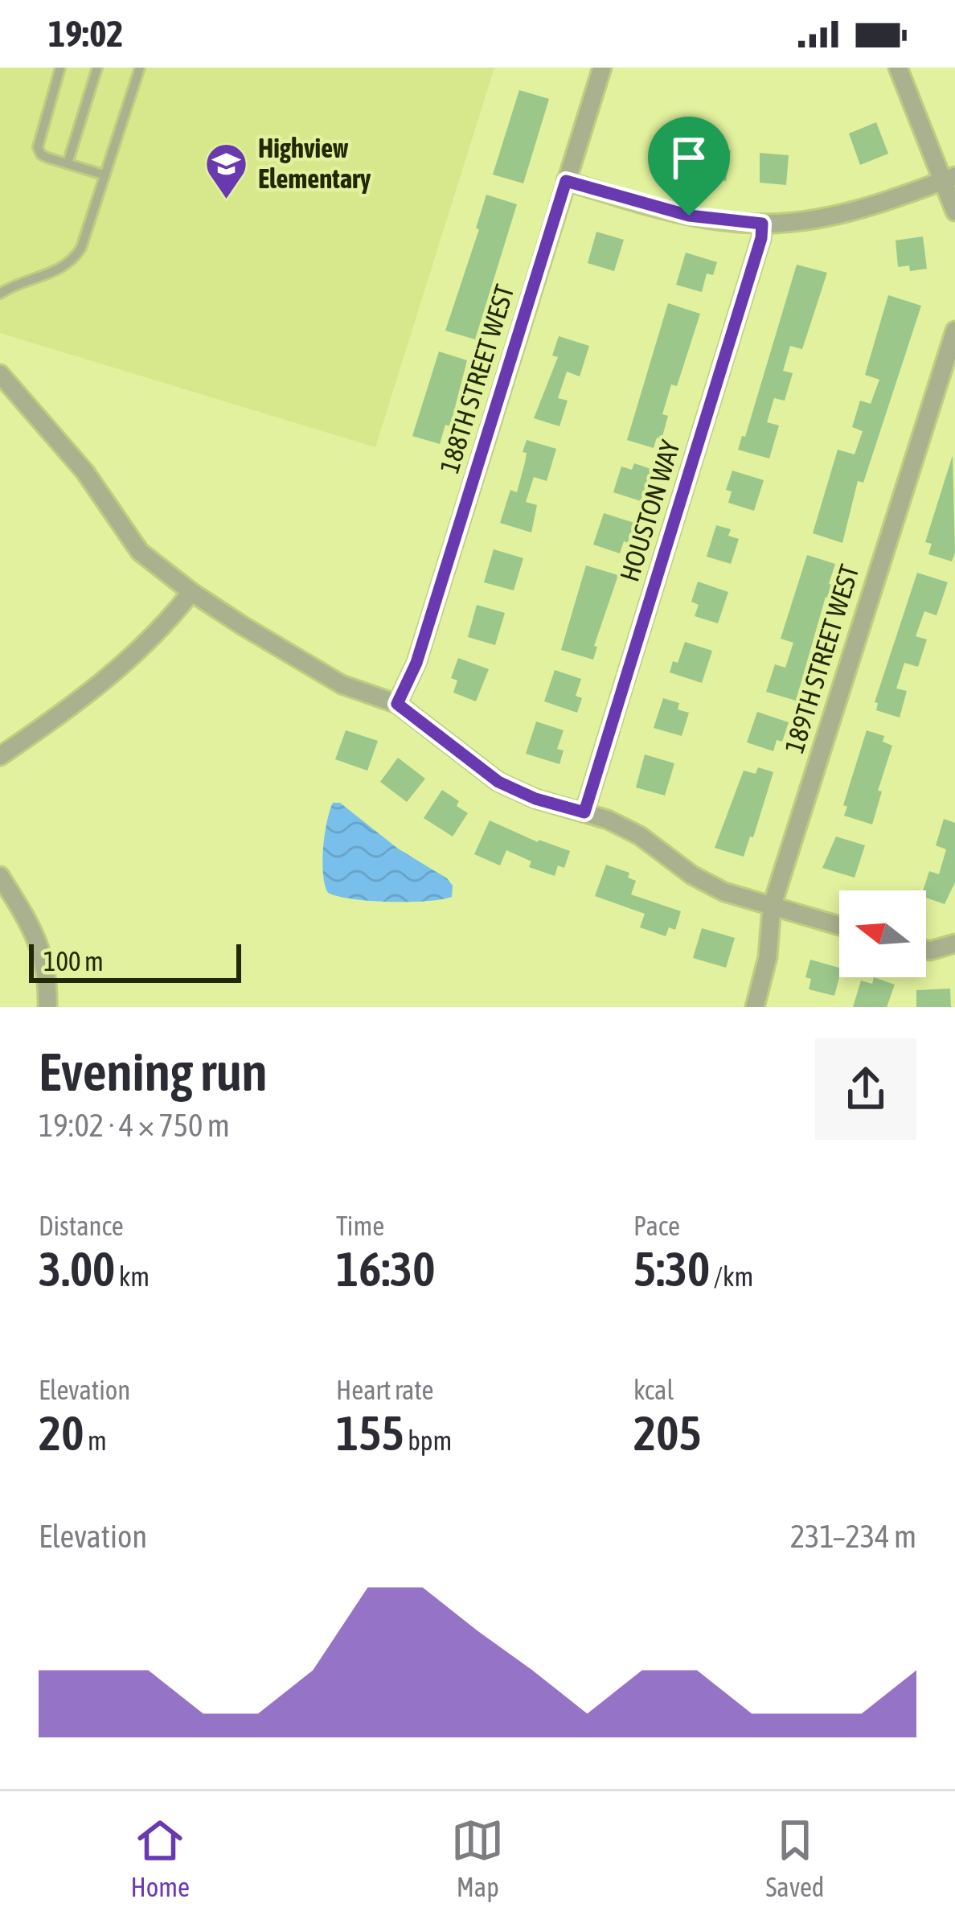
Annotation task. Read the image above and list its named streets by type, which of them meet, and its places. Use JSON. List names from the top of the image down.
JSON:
{
  "streets": {
    "street": ["188TH STREET WEST", "HOUSTON WAY", "189TH STREET WEST"]
  },
  "places": {
    "school or university": ["Highview Elementary"]
  },
  "scale_bar": "100 m",
  "north": "left",
  "page": {
    "status": "19:02",
    "scale": "100 m",
    "heading": ["Evening run", "19:02 · 4 × 750 m"],
    "stats": [
      ["Distance", "3.00 km"],
      ["Time", "16:30"],
      ["Pace", "5:30 /km"],
      ["Elevation", "20 m"],
      ["Heart rate", "155 bpm"],
      ["kcal", "205"]
    ],
    "chart": ["Elevation", "231–234 m"],
    "tabs": ["Home", "Map", "Saved"]
  }
}
